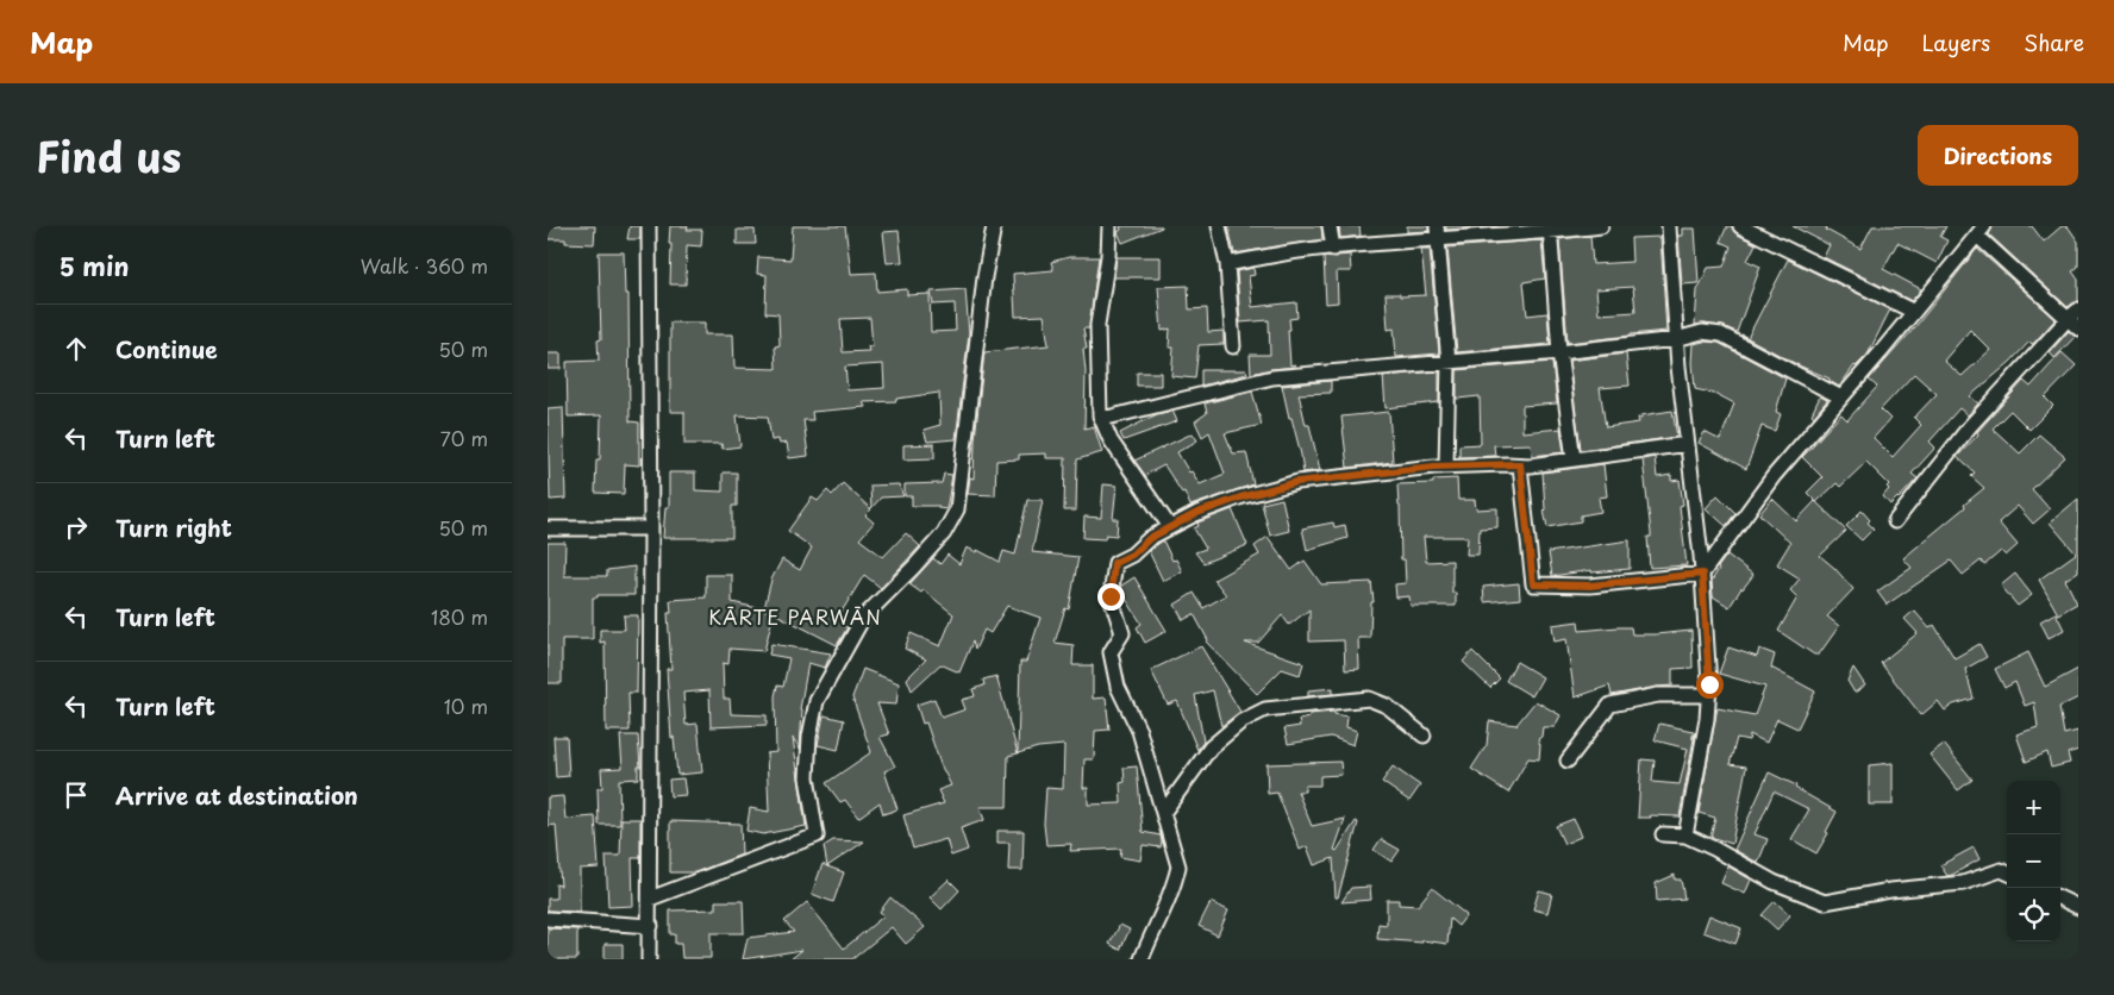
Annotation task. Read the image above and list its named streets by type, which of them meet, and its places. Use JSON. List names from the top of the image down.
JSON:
{
  "districts": ["KĀRTE PARWĀN"],
  "page": {
    "header": "Map",
    "nav": ["Map", "Layers", "Share"],
    "title": "Find us",
    "buttons": "Directions",
    "heading": ["5 min", "Walk · 360 m"],
    "list": [
      ["Continue", "50 m"],
      ["Turn left", "70 m"],
      ["Turn right", "50 m"],
      ["Turn left", "180 m"],
      ["Turn left", "10 m"],
      "Arrive at destination"
    ],
    "map_buttons": ["+", "−"]
  }
}
